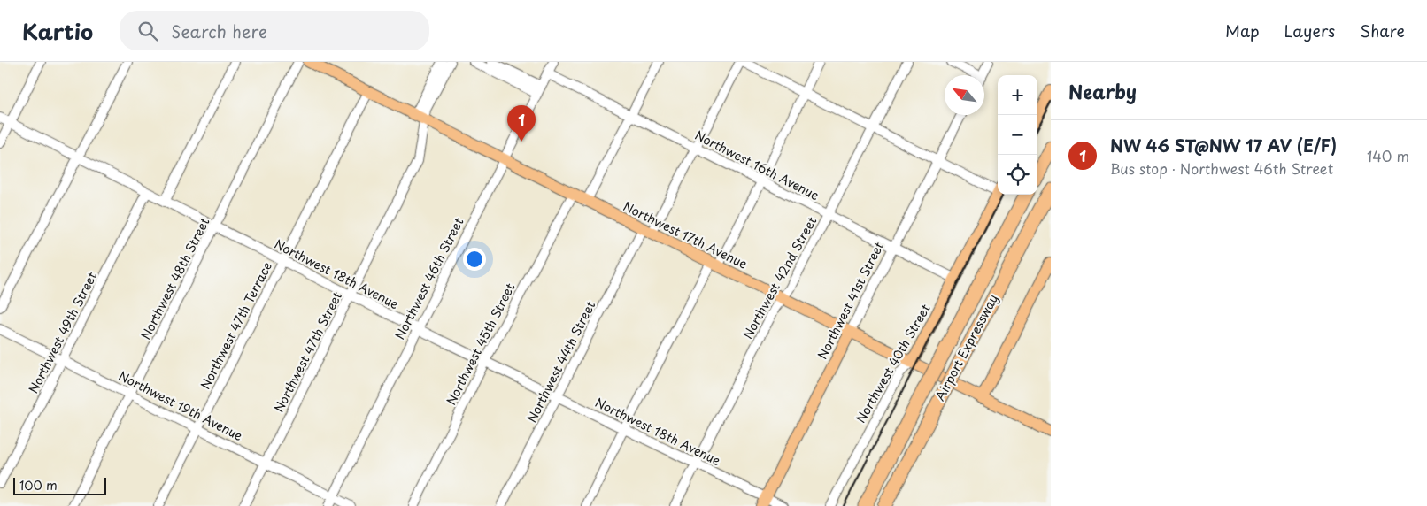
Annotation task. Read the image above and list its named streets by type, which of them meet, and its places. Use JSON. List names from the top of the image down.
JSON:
{
  "streets": {
    "highway": ["Airport Expressway"],
    "main road": ["Northwest 17th Avenue", "Northwest 41st Street", "Northwest 40th Street"],
    "street": [
      "Northwest 16th Avenue",
      "Northwest 18th Avenue",
      "Northwest 42nd Street",
      "Northwest 48th Street",
      "Northwest 46th Street",
      "Northwest 47th Terrace",
      "Northwest 49th Street",
      "Northwest 45th Street",
      "Northwest 47th Street",
      "Northwest 44th Street",
      "Northwest 19th Avenue"
    ]
  },
  "crossings": [
    ["Northwest 16th Avenue", "Northwest 42nd Street"],
    ["Northwest 16th Avenue", "Northwest 46th Street"],
    ["Northwest 16th Avenue", "Northwest 41st Street"],
    ["Northwest 16th Avenue", "Northwest 44th Street"],
    ["Northwest 16th Avenue", "Northwest 40th Street"],
    ["Northwest 17th Avenue", "Northwest 42nd Street"],
    ["Northwest 17th Avenue", "Northwest 46th Street"],
    ["Northwest 17th Avenue", "Northwest 41st Street"],
    ["Northwest 17th Avenue", "Northwest 47th Terrace"],
    ["Northwest 17th Avenue", "Northwest 45th Street"],
    ["Northwest 17th Avenue", "Northwest 47th Street"],
    ["Northwest 17th Avenue", "Northwest 44th Street"],
    ["Northwest 17th Avenue", "Northwest 40th Street"],
    ["Northwest 18th Avenue", "Northwest 42nd Street"],
    ["Northwest 18th Avenue", "Northwest 48th Street"],
    ["Northwest 18th Avenue", "Northwest 46th Street"],
    ["Northwest 18th Avenue", "Northwest 41st Street"],
    ["Northwest 18th Avenue", "Northwest 47th Terrace"],
    ["Northwest 18th Avenue", "Northwest 49th Street"],
    ["Northwest 18th Avenue", "Northwest 45th Street"],
    ["Northwest 18th Avenue", "Northwest 47th Street"],
    ["Northwest 18th Avenue", "Northwest 44th Street"],
    ["Northwest 48th Street", "Northwest 19th Avenue"],
    ["Northwest 46th Street", "Northwest 19th Avenue"],
    ["Northwest 47th Terrace", "Northwest 19th Avenue"],
    ["Northwest 49th Street", "Northwest 19th Avenue"],
    ["Northwest 47th Street", "Northwest 19th Avenue"]
  ],
  "scale_bar": "100 m",
  "north": "top left",
  "page": {
    "header": "Kartio",
    "search": "Search here",
    "nav": ["Map", "Layers", "Share"],
    "heading": "Nearby",
    "map_buttons": ["+", "−"],
    "pins": "1",
    "list": [
      {
        "mark": "1",
        "name": "NW 46 ST@NW 17 AV (E/F)",
        "note": "Bus stop · Northwest 46th Street",
        "value": "140 m"
      }
    ],
    "scale": "100 m"
  }
}
